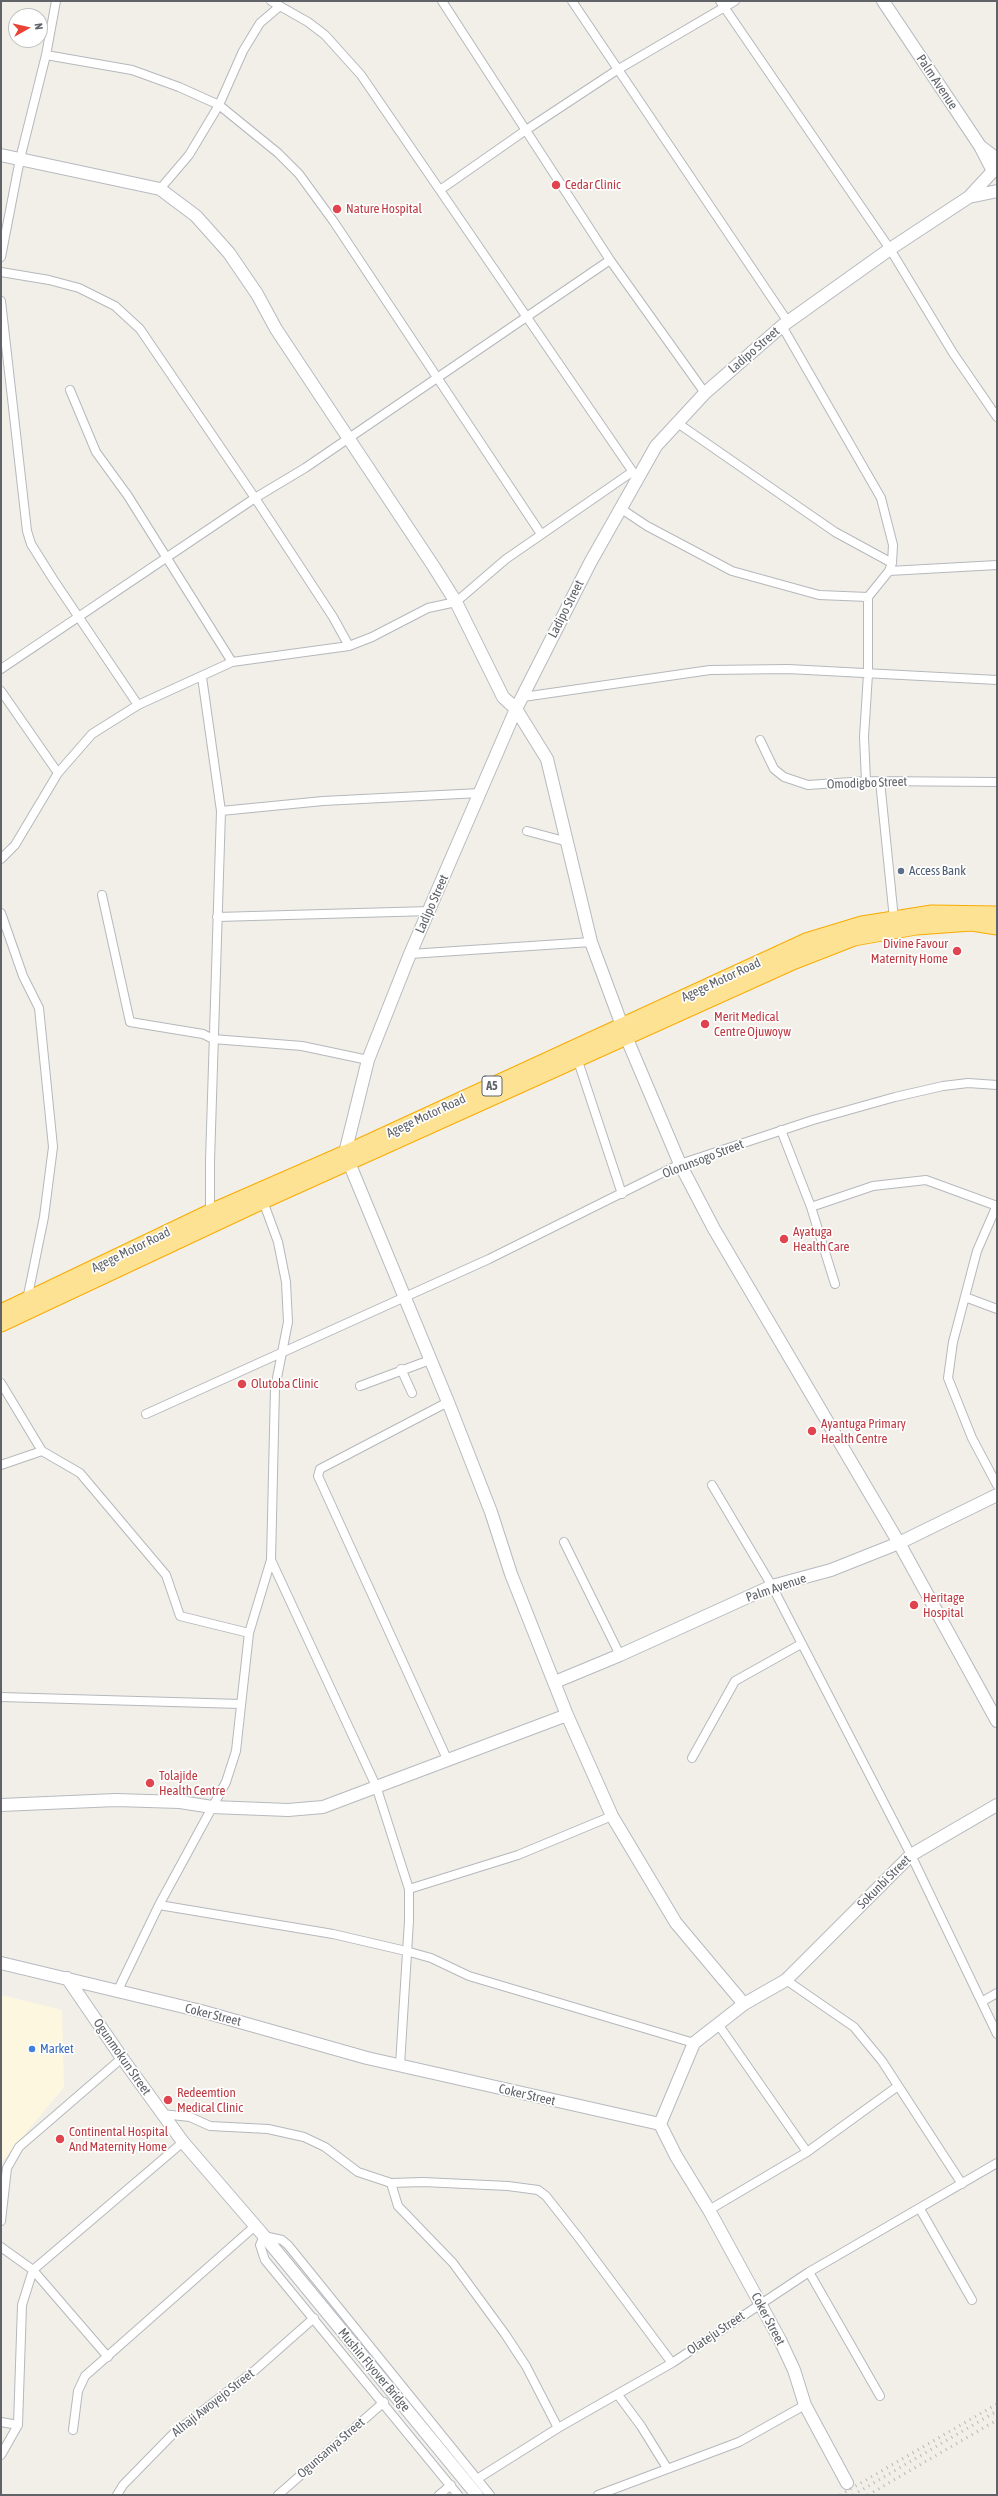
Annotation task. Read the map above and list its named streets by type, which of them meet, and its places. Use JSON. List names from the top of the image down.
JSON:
{
  "streets": {
    "highway": ["Agege Motor Road", "A5"],
    "street": [
      "Palm Avenue",
      "Ladipo Street",
      "Omodigbo Street",
      "Olorunsogo Street",
      "Sokunbi Street",
      "Coker Street",
      "Ogunmokun Street",
      "Olateju Street",
      "Mushin Flyover Bridge",
      "Alhaji Awoyejo Street",
      "Ogunsanya Street"
    ]
  },
  "crossings": [
    ["Ladipo Street", "Agege Motor Road"],
    ["Coker Street", "Ogunmokun Street"],
    ["Coker Street", "Olateju Street"],
    ["Ogunmokun Street", "Mushin Flyover Bridge"]
  ],
  "places": [
    "Cedar Clinic",
    "Nature Hospital",
    "Access Bank",
    "Divine Favour Maternity Home",
    "Merit Medical Centre Ojuwoyw",
    "Ayatuga Health Care",
    "Olutoba Clinic",
    "Ayantuga Primary Health Centre",
    "Heritage Hospital",
    "Tolajide Health Centre",
    "Market",
    "Redeemtion Medical Clinic",
    "Continental Hospital And Maternity Home"
  ],
  "north": "right"
}
